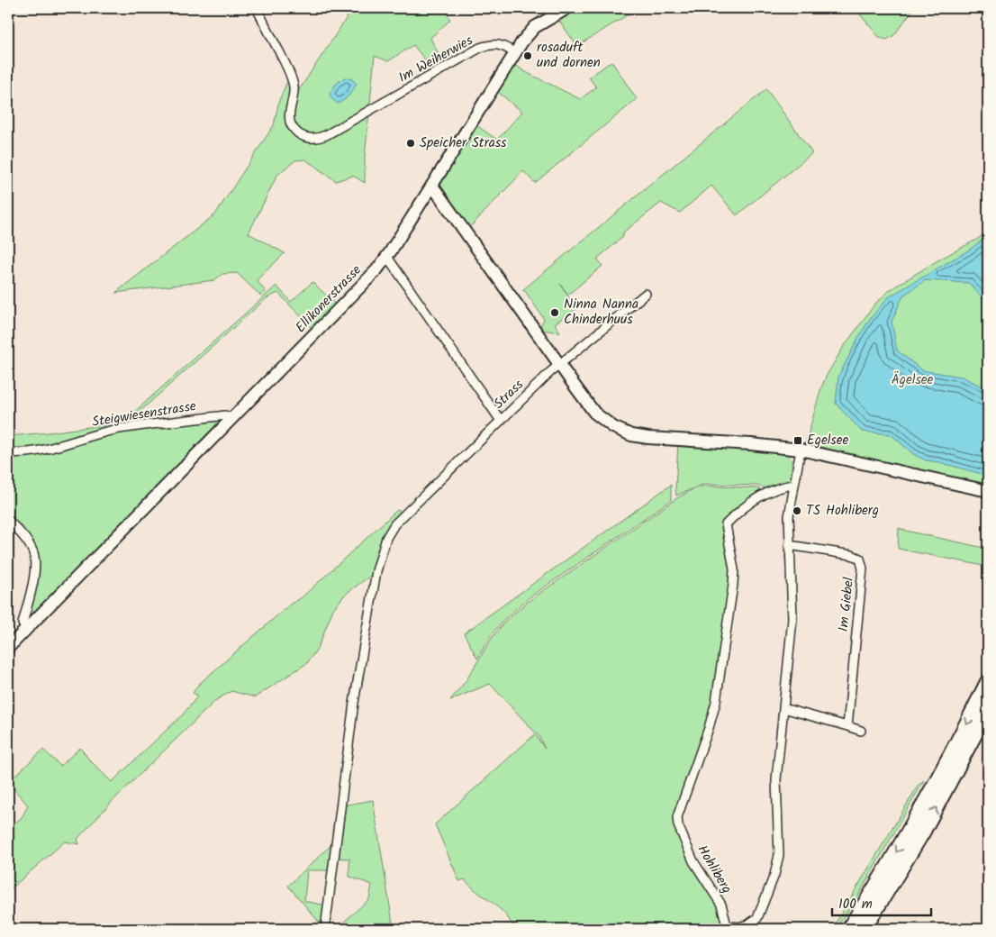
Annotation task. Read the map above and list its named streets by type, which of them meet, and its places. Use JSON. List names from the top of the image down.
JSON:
{
  "streets": {
    "street": [
      "Im Weiherwies",
      "Ellikonerstrasse",
      "Strass",
      "Steigwiesenstrasse",
      "Im Giebel",
      "Hohliberg"
    ]
  },
  "crossings": [
    ["Im Weiherwies", "Ellikonerstrasse"],
    ["Ellikonerstrasse", "Strass"],
    ["Ellikonerstrasse", "Steigwiesenstrasse"],
    ["Im Giebel", "Hohliberg"]
  ],
  "parks": ["Ägelsee"],
  "places": {
    "other": [
      "rosaduft und dornen",
      "Speicher Strass",
      "Ninna Nanna Chinderhuus",
      "TS Hohliberg"
    ],
    "transit": ["Egelsee"]
  },
  "scale_bar": "100 m"
}
